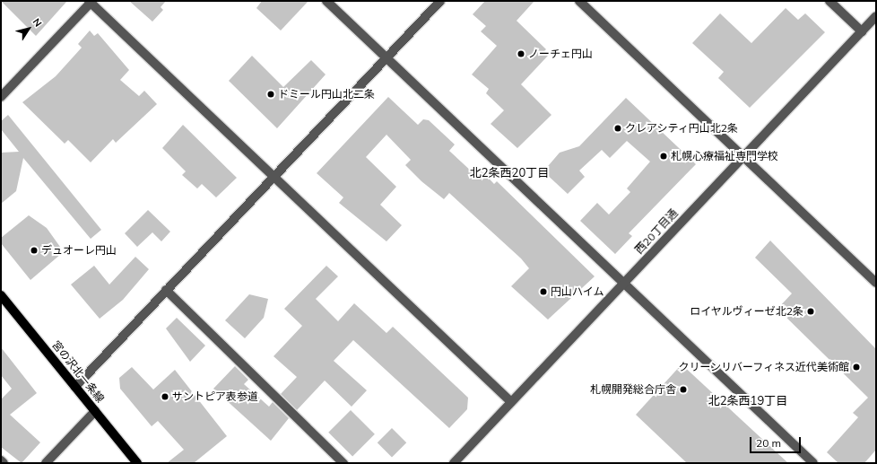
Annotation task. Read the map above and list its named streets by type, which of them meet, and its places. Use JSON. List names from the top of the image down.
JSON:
{
  "streets": {
    "main road": ["宮の沢北一条線"],
    "street": ["西20丁目通"]
  },
  "districts": ["北2条西20丁目", "北2条西19丁目"],
  "places": [
    "ノーチェ円山",
    "ドミール円山北二条",
    "クレアシティ円山北2条",
    "札幌心療福祉専門学校",
    "デュオーレ円山",
    "円山ハイム",
    "ロイヤルヴィーゼ北2条",
    "クリーンリバーフィネス近代美術館",
    "札幌開発総合庁舎",
    "サントピア表参道"
  ],
  "scale_bar": "20 m",
  "north": "top right"
}
